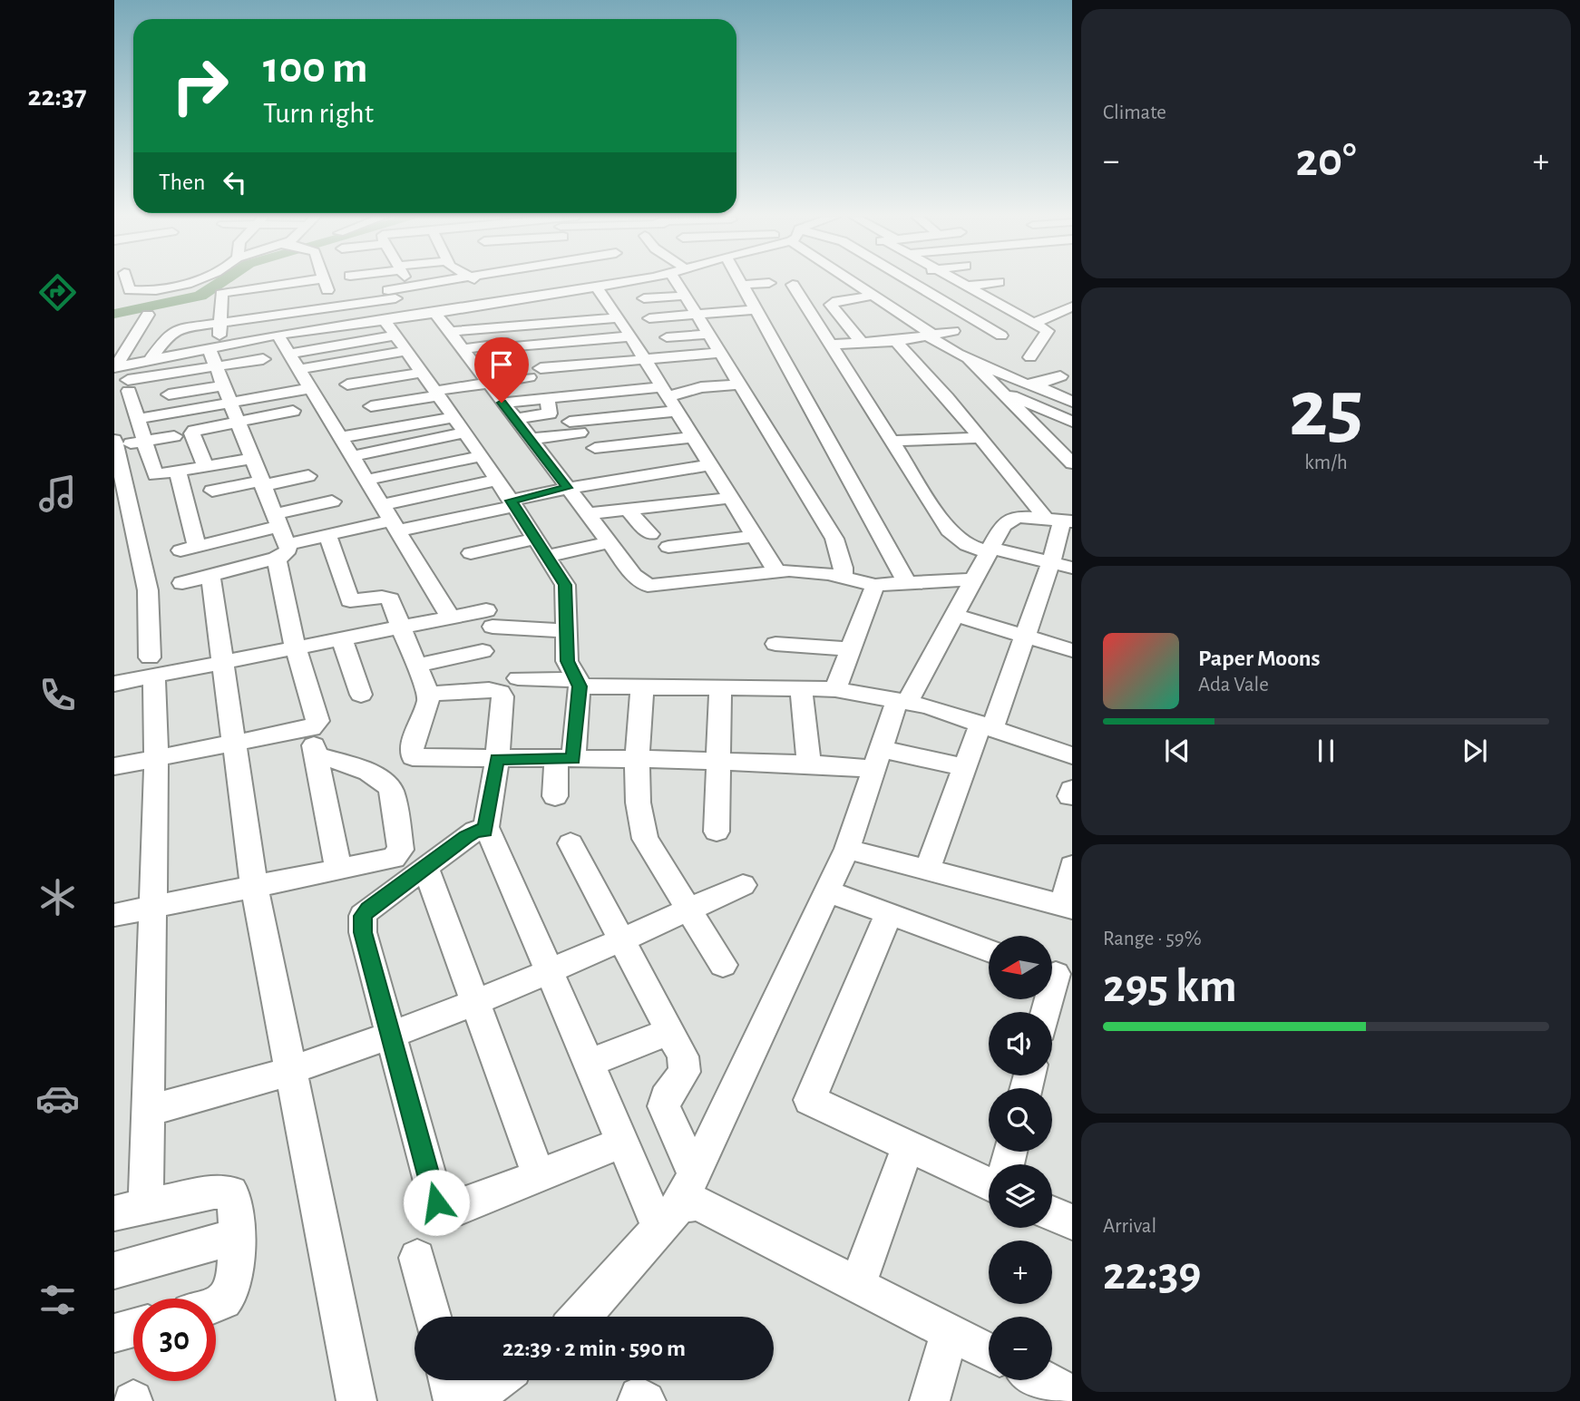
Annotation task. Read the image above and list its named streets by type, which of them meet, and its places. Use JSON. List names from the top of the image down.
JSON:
{
  "north": "left",
  "page": {
    "tabs": "22:37",
    "tile": [
      "Climate",
      ["25", "km/h"],
      ["Range · 59%", "295 km"],
      ["Arrival", "22:39"]
    ],
    "turn": ["100 m", "Turn right"],
    "heat": ["−", "20°", "+"],
    "then": "Then",
    "song": ["Paper Moons", "Ada Vale"],
    "map_buttons": ["+", "−"],
    "limit": "30",
    "trip": "22:39 · 2 min · 590 m"
  }
}
